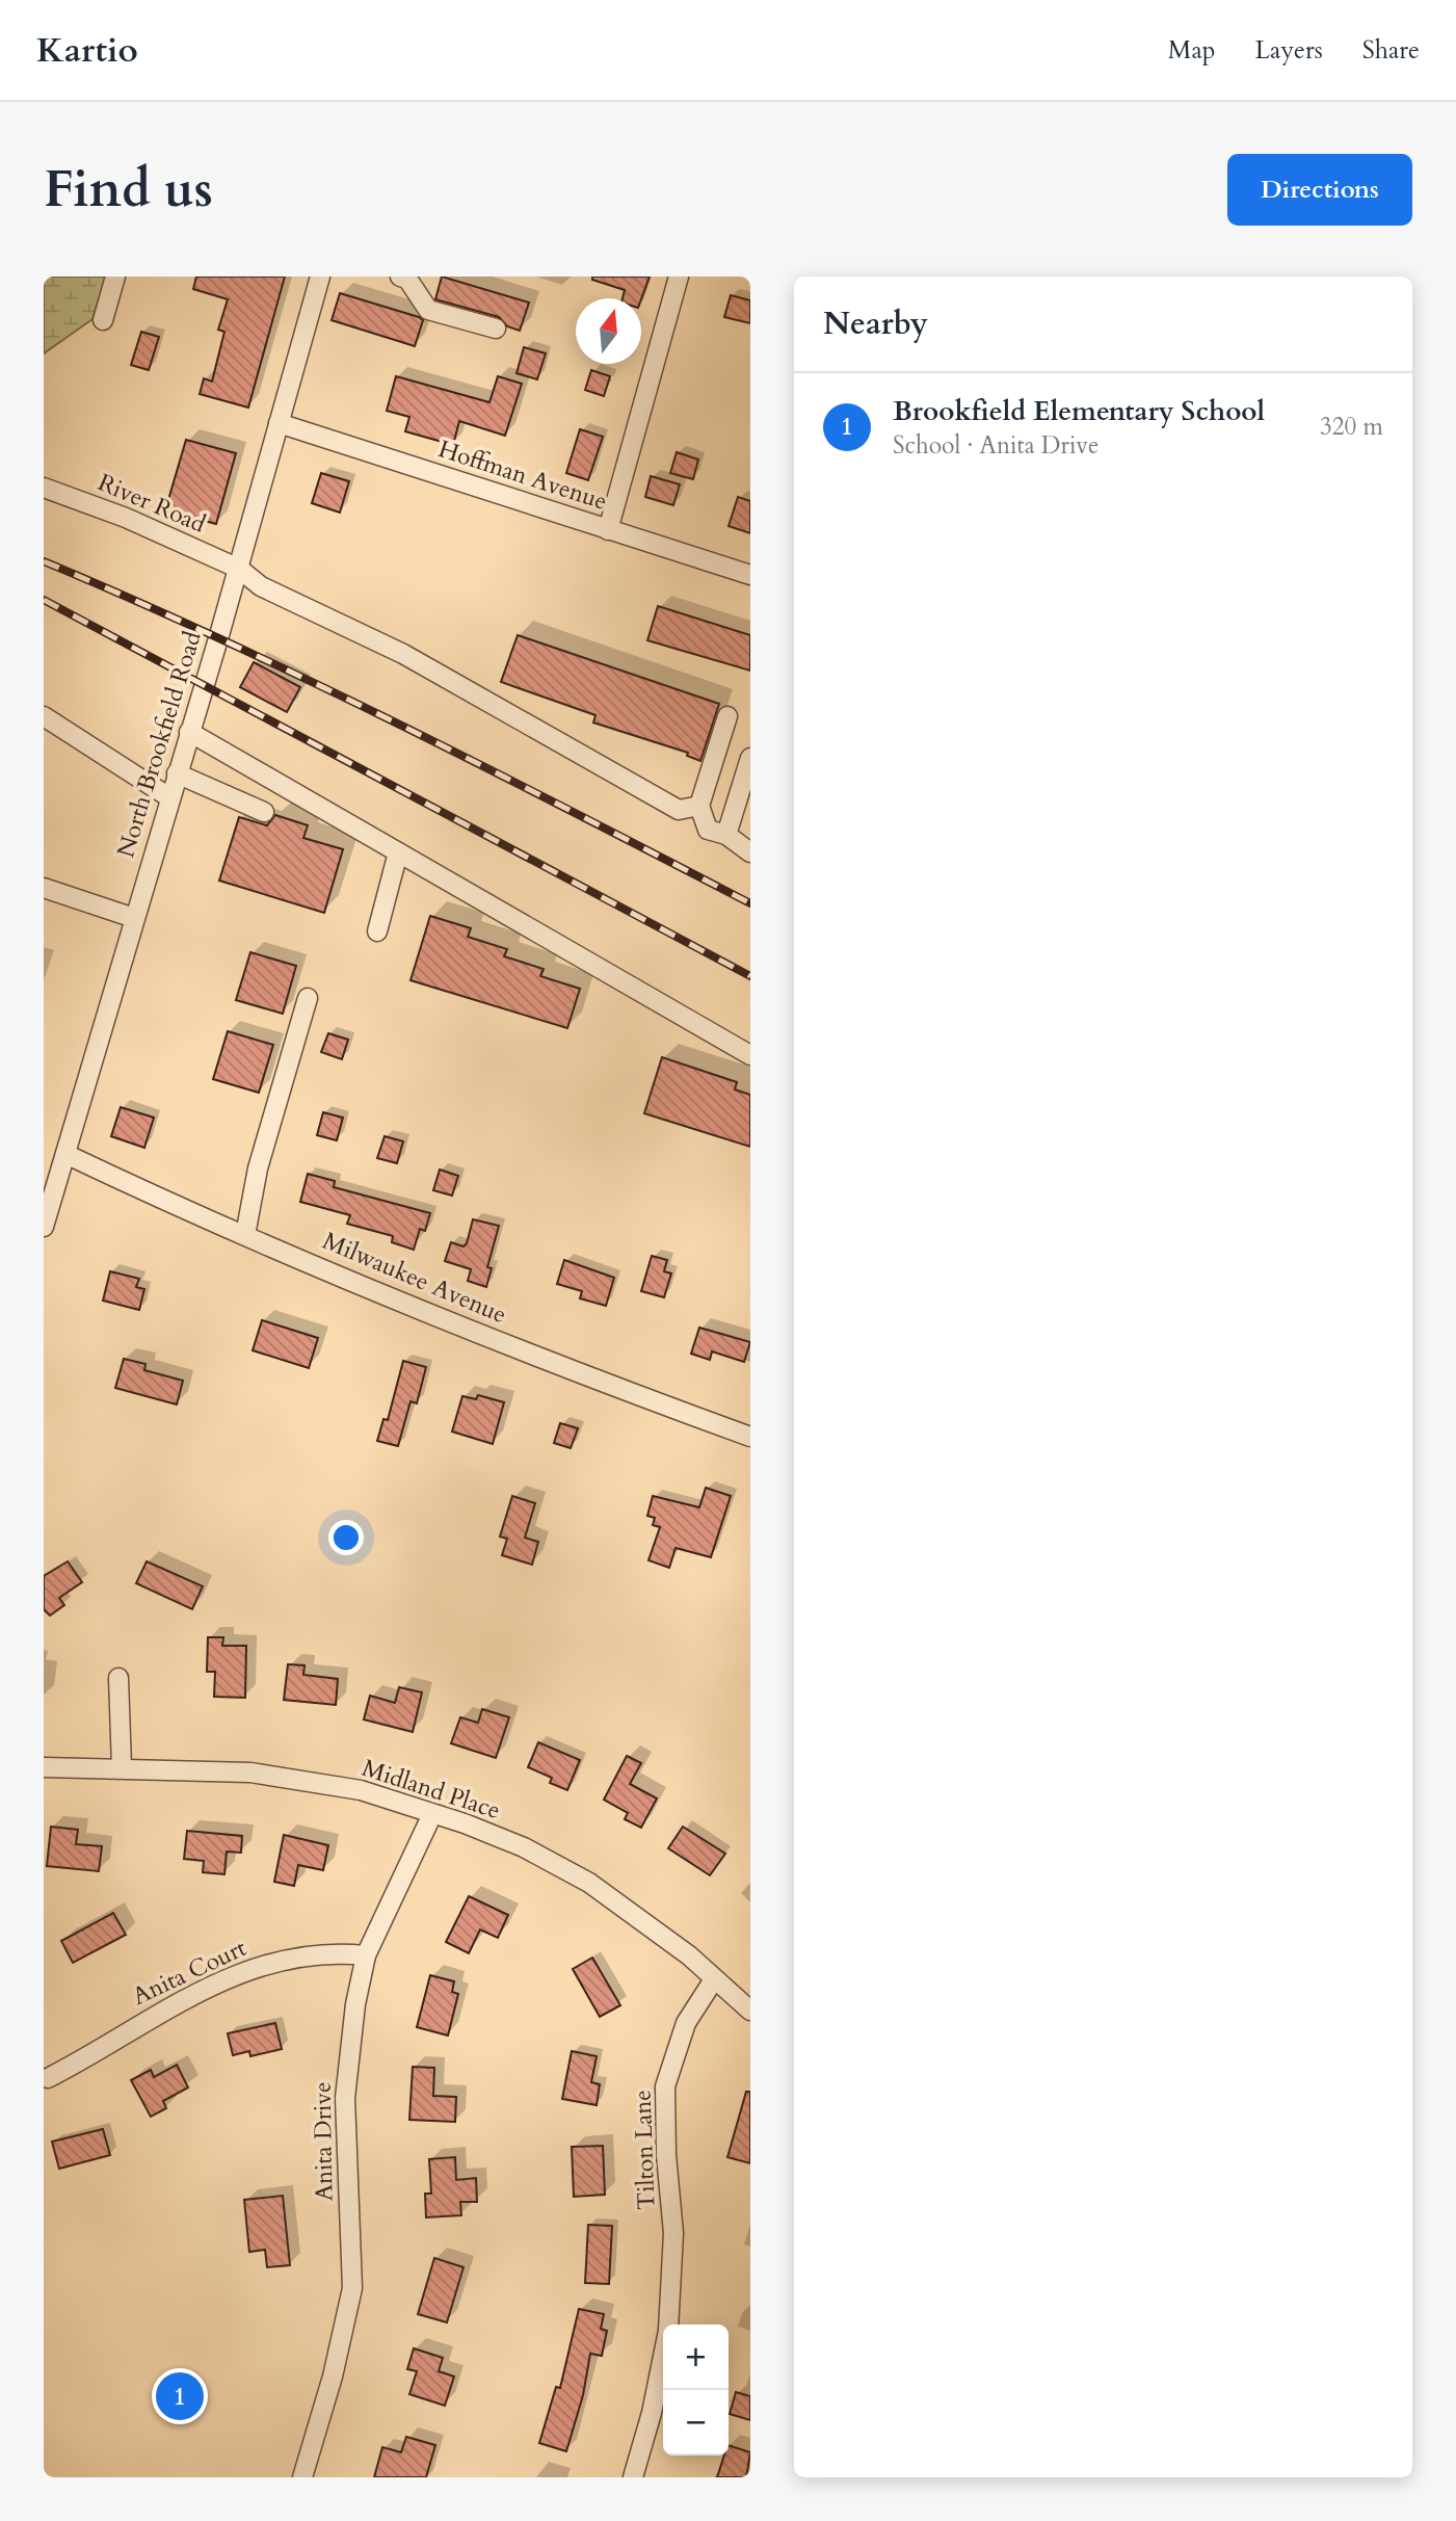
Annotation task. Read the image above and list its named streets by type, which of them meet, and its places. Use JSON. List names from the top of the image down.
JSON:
{
  "streets": {
    "street": [
      "Hoffman Avenue",
      "River Road",
      "North Brookfield Road",
      "Milwaukee Avenue",
      "Midland Place",
      "Anita Court",
      "Anita Drive",
      "Tilton Lane"
    ]
  },
  "crossings": [
    ["Hoffman Avenue", "North Brookfield Road"],
    ["River Road", "North Brookfield Road"],
    ["North Brookfield Road", "Milwaukee Avenue"],
    ["Midland Place", "Anita Drive"],
    ["Midland Place", "Tilton Lane"],
    ["Anita Court", "Anita Drive"]
  ],
  "north": "top",
  "page": {
    "header": "Kartio",
    "nav": ["Map", "Layers", "Share"],
    "buttons": "Directions",
    "title": "Find us",
    "heading": "Nearby",
    "list": [
      {
        "mark": "1",
        "name": "Brookfield Elementary School",
        "note": "School · Anita Drive",
        "value": "320 m"
      }
    ],
    "map_buttons": ["+", "−"],
    "pins": "1"
  }
}
